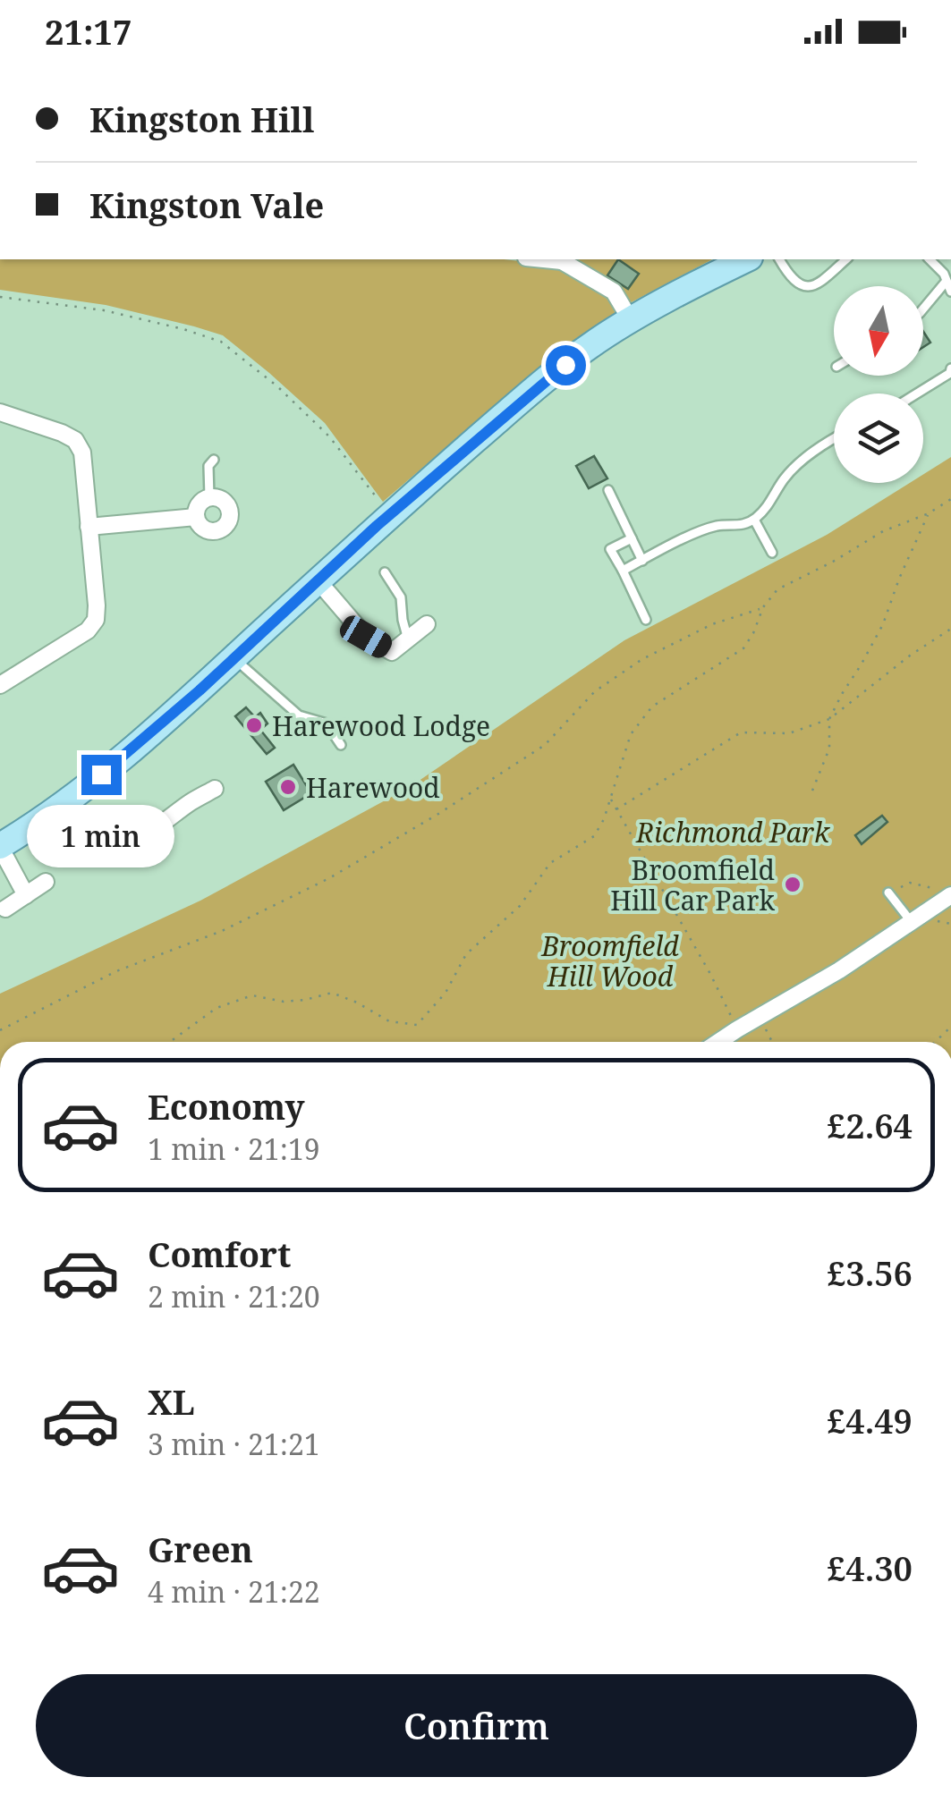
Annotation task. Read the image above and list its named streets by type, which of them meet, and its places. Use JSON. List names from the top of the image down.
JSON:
{
  "parks": ["Richmond Park", "Broomfield Hill Wood"],
  "places": ["Harewood Lodge", "Harewood", "Broomfield Hill Car Park"],
  "north": "bottom",
  "page": {
    "status": "21:17",
    "banner": ["Kingston Hill", "Kingston Vale"],
    "bubble": "1 min",
    "list": [
      {
        "name": "Economy",
        "note": "1 min · 21:19",
        "value": "£2.64"
      },
      {
        "name": "Comfort",
        "note": "2 min · 21:20",
        "value": "£3.56"
      },
      {
        "name": "XL",
        "note": "3 min · 21:21",
        "value": "£4.49"
      },
      {
        "name": "Green",
        "note": "4 min · 21:22",
        "value": "£4.30"
      }
    ],
    "buttons": "Confirm"
  }
}
